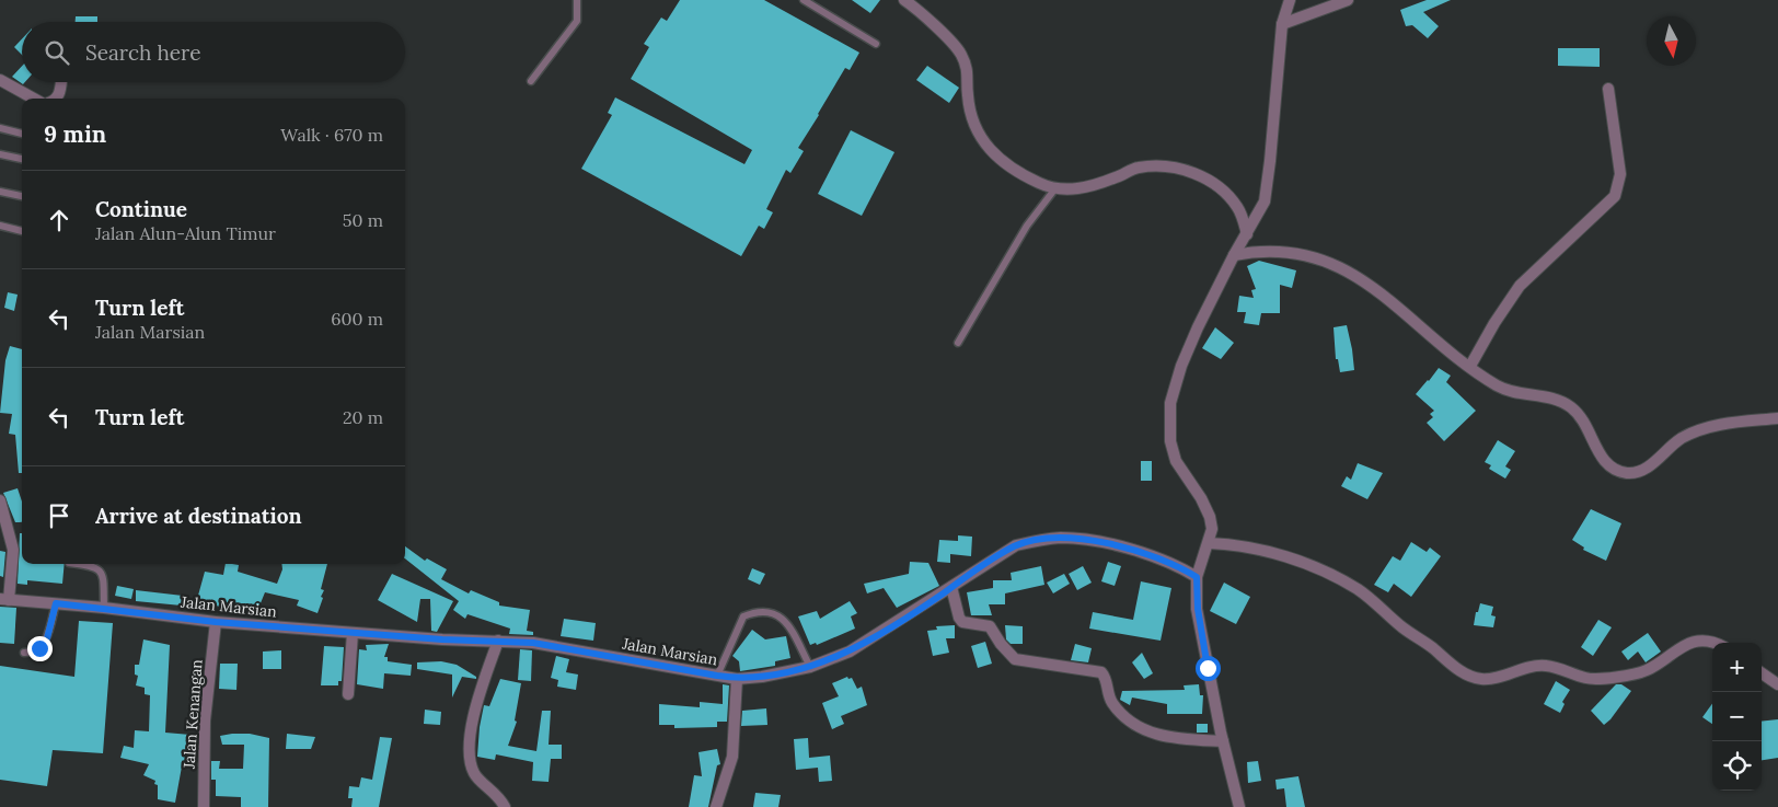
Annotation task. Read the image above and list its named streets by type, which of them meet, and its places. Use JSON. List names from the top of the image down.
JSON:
{
  "streets": {
    "street": ["Jalan Marsian", "Jalan Kenangan"]
  },
  "crossings": [
    ["Jalan Marsian", "Jalan Kenangan"]
  ],
  "north": "bottom",
  "page": {
    "search": "Search here",
    "heading": ["9 min", "Walk · 670 m"],
    "list": [
      ["Continue", "Jalan Alun-Alun Timur", "50 m"],
      ["Turn left", "Jalan Marsian", "600 m"],
      ["Turn left", "20 m"],
      "Arrive at destination"
    ],
    "map_buttons": ["+", "−"]
  }
}
